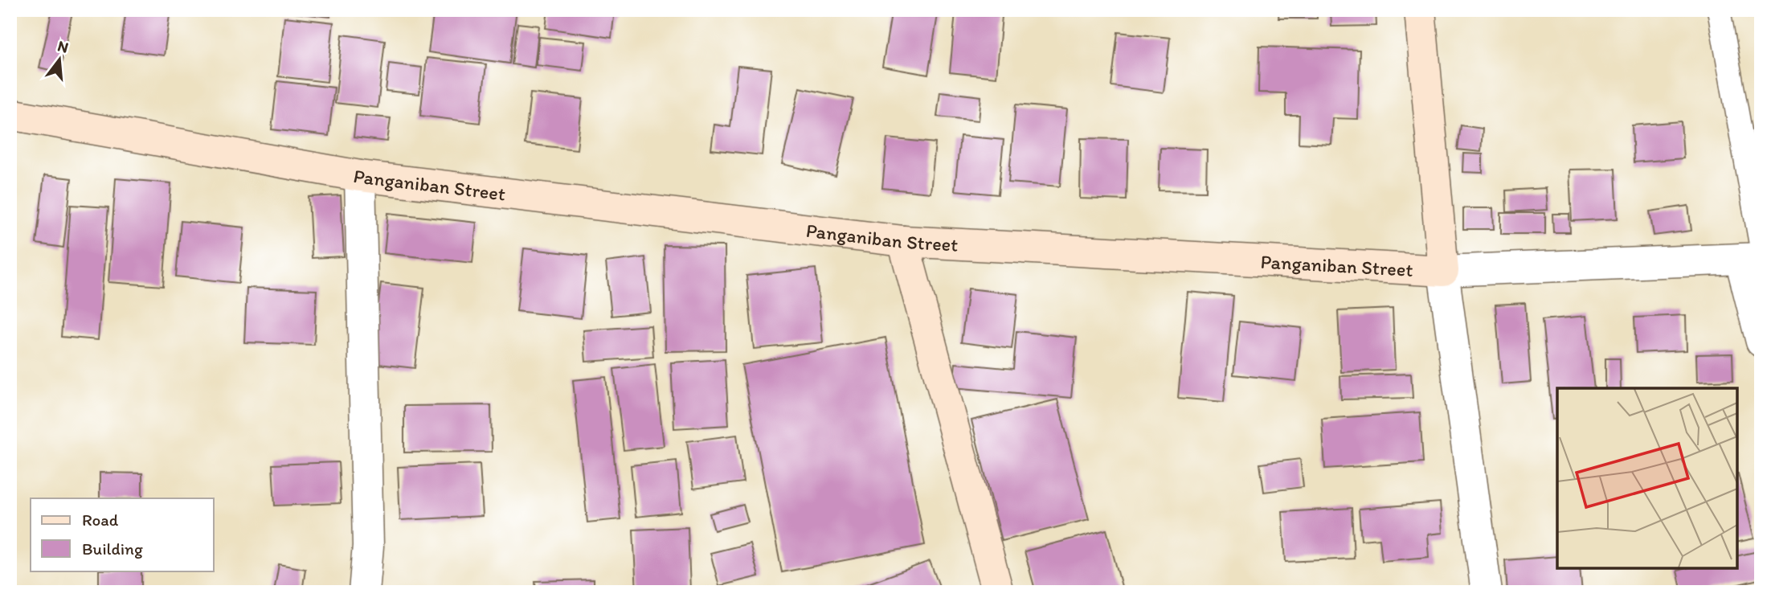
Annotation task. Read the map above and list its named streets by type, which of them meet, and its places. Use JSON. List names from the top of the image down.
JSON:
{
  "streets": {
    "main road": ["Panganiban Street"]
  },
  "legend": ["Road", "Building"],
  "north": "top"
}
